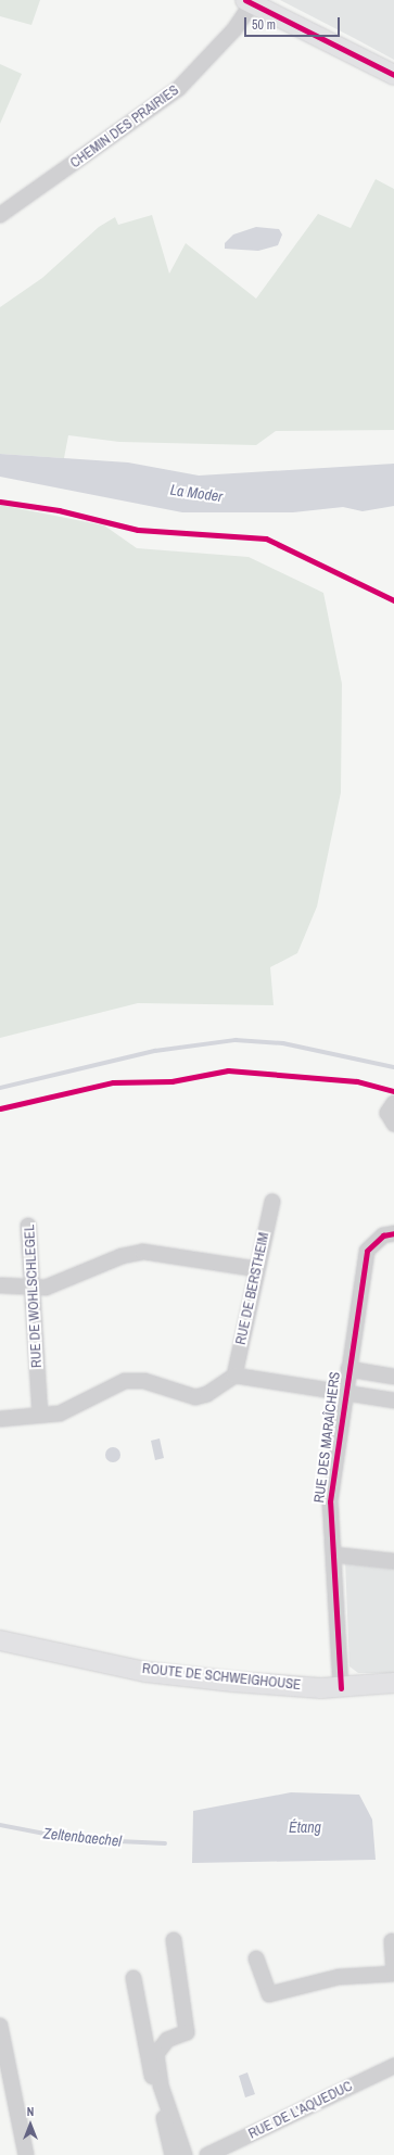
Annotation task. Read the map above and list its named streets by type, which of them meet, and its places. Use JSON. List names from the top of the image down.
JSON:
{
  "streets": {
    "main road": ["ROUTE DE SCHWEIGHOUSE"],
    "street": [
      "CHEMIN DES PRAIRIES",
      "RUE DE BERSTHEIM",
      "RUE DE WOHLSCHLEGEL",
      "RUE DES MARAÎCHERS",
      "RUE DE L'AQUEDUC"
    ]
  },
  "crossings": [
    ["RUE DES MARAÎCHERS", "ROUTE DE SCHWEIGHOUSE"]
  ],
  "water": ["La Moder", "Étang", "Zeltenbaechel"],
  "scale_bar": "50 m",
  "north": "top"
}
